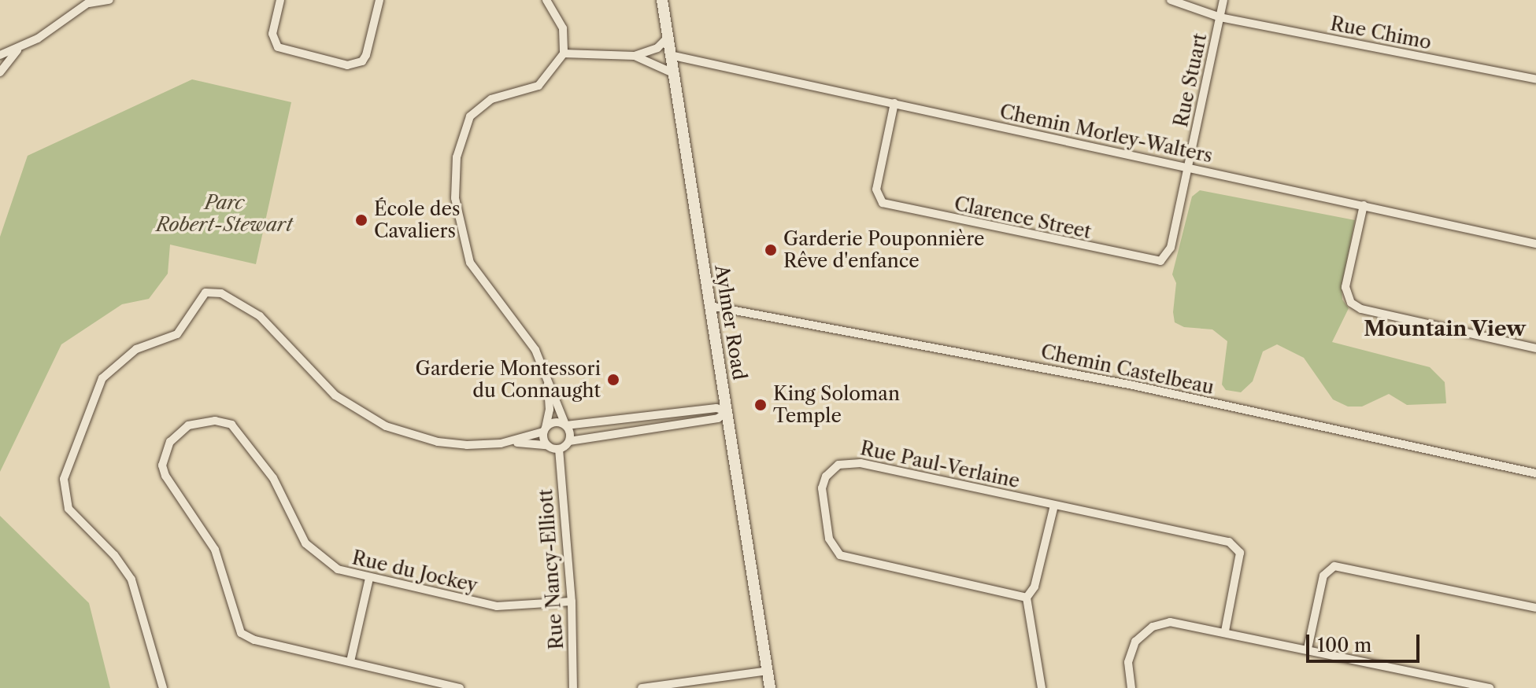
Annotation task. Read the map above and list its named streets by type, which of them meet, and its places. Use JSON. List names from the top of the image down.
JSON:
{
  "streets": {
    "main road": ["Aylmer Road"],
    "street": [
      "Rue Chimo",
      "Rue Stuart",
      "Chemin Morley-Walters",
      "Clarence Street",
      "Chemin Castelbeau",
      "Rue Paul-Verlaine",
      "Rue Nancy-Elliott",
      "Rue du Jockey"
    ]
  },
  "crossings": [
    ["Rue Chimo", "Rue Stuart"],
    ["Rue Stuart", "Chemin Morley-Walters"],
    ["Rue Stuart", "Clarence Street"],
    ["Chemin Morley-Walters", "Clarence Street"],
    ["Chemin Morley-Walters", "Aylmer Road"],
    ["Aylmer Road", "Chemin Castelbeau"],
    ["Rue Nancy-Elliott", "Rue du Jockey"]
  ],
  "districts": ["Mountain View"],
  "parks": ["Parc Robert-Stewart"],
  "places": [
    "École des Cavaliers",
    "Garderie Pouponnière Rêve d'enfance",
    "Garderie Montessori du Connaught",
    "King Soloman Temple"
  ],
  "scale_bar": "100 m"
}
